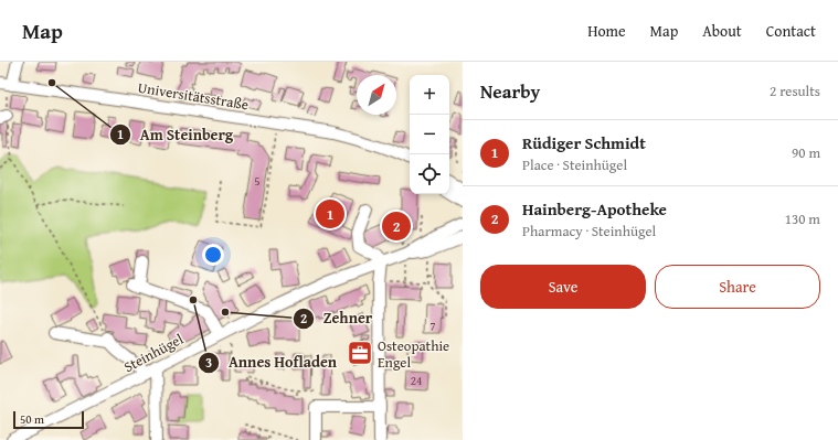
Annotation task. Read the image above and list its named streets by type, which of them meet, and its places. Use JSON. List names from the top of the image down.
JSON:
{
  "streets": {
    "street": ["Universitätsstraße", "Steinhügel"]
  },
  "places": {
    "other": ["Am Steinberg", "Annes Hofladen", "Zehner"],
    "office": ["Osteopathie Engel"]
  },
  "house_numbers": ["5", "7", "24"],
  "scale_bar": "50 m",
  "north": "top right",
  "page": {
    "header": "Map",
    "nav": [
      "Home",
      "Map",
      "About",
      "Contact"
    ],
    "heading": ["Nearby", "2 results"],
    "map_buttons": ["+", "−"],
    "list": [
      {
        "mark": "1",
        "name": "Rüdiger Schmidt",
        "note": "Place · Steinhügel",
        "value": "90 m"
      },
      {
        "mark": "2",
        "name": "Hainberg-Apotheke",
        "note": "Pharmacy · Steinhügel",
        "value": "130 m"
      }
    ],
    "pins": ["1", "2"],
    "buttons": ["Save", "Share"],
    "scale": "50 m"
  }
}
